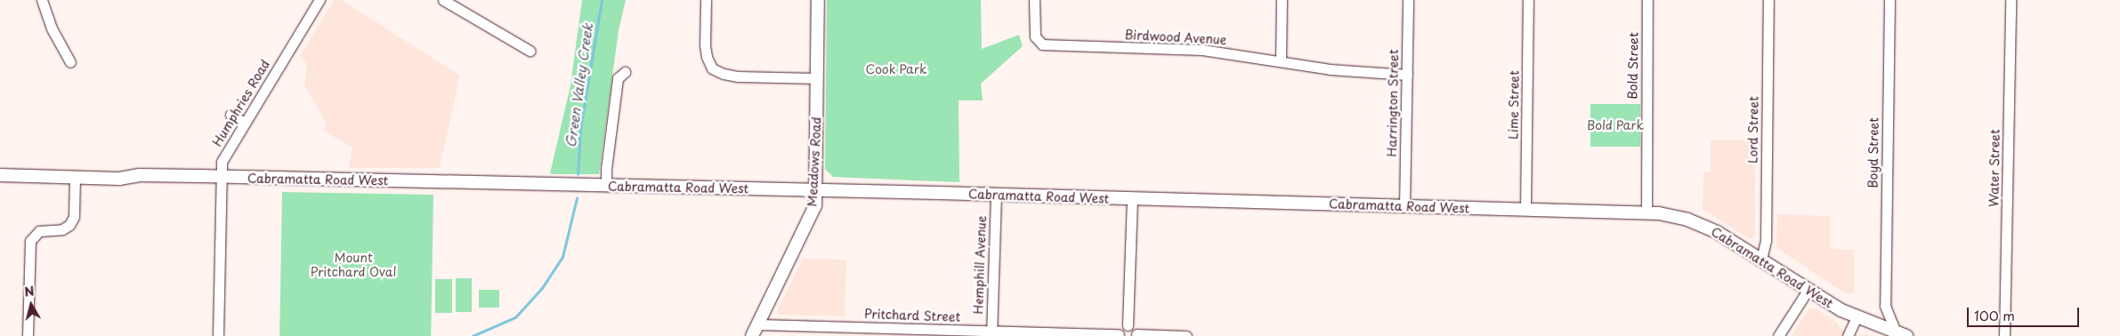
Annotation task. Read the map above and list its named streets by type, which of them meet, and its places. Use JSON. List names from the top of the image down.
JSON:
{
  "streets": {
    "main road": ["Meadows Road", "Cabramatta Road West"],
    "street": [
      "Birdwood Avenue",
      "Bold Street",
      "Humphries Road",
      "Harrington Street",
      "Lime Street",
      "Lord Street",
      "Boyd Street",
      "Water Street",
      "Hemphill Avenue",
      "Pritchard Street"
    ]
  },
  "crossings": [
    ["Birdwood Avenue", "Harrington Street"],
    ["Bold Street", "Cabramatta Road West"],
    ["Humphries Road", "Cabramatta Road West"],
    ["Harrington Street", "Cabramatta Road West"],
    ["Lime Street", "Cabramatta Road West"],
    ["Lord Street", "Cabramatta Road West"],
    ["Boyd Street", "Cabramatta Road West"],
    ["Meadows Road", "Cabramatta Road West"],
    ["Meadows Road", "Pritchard Street"],
    ["Cabramatta Road West", "Hemphill Avenue"],
    ["Hemphill Avenue", "Pritchard Street"]
  ],
  "water": ["Green Valley Creek"],
  "parks": ["Cook Park", "Bold Park", "Mount Pritchard Oval"],
  "scale_bar": "100 m",
  "north": "top"
}
